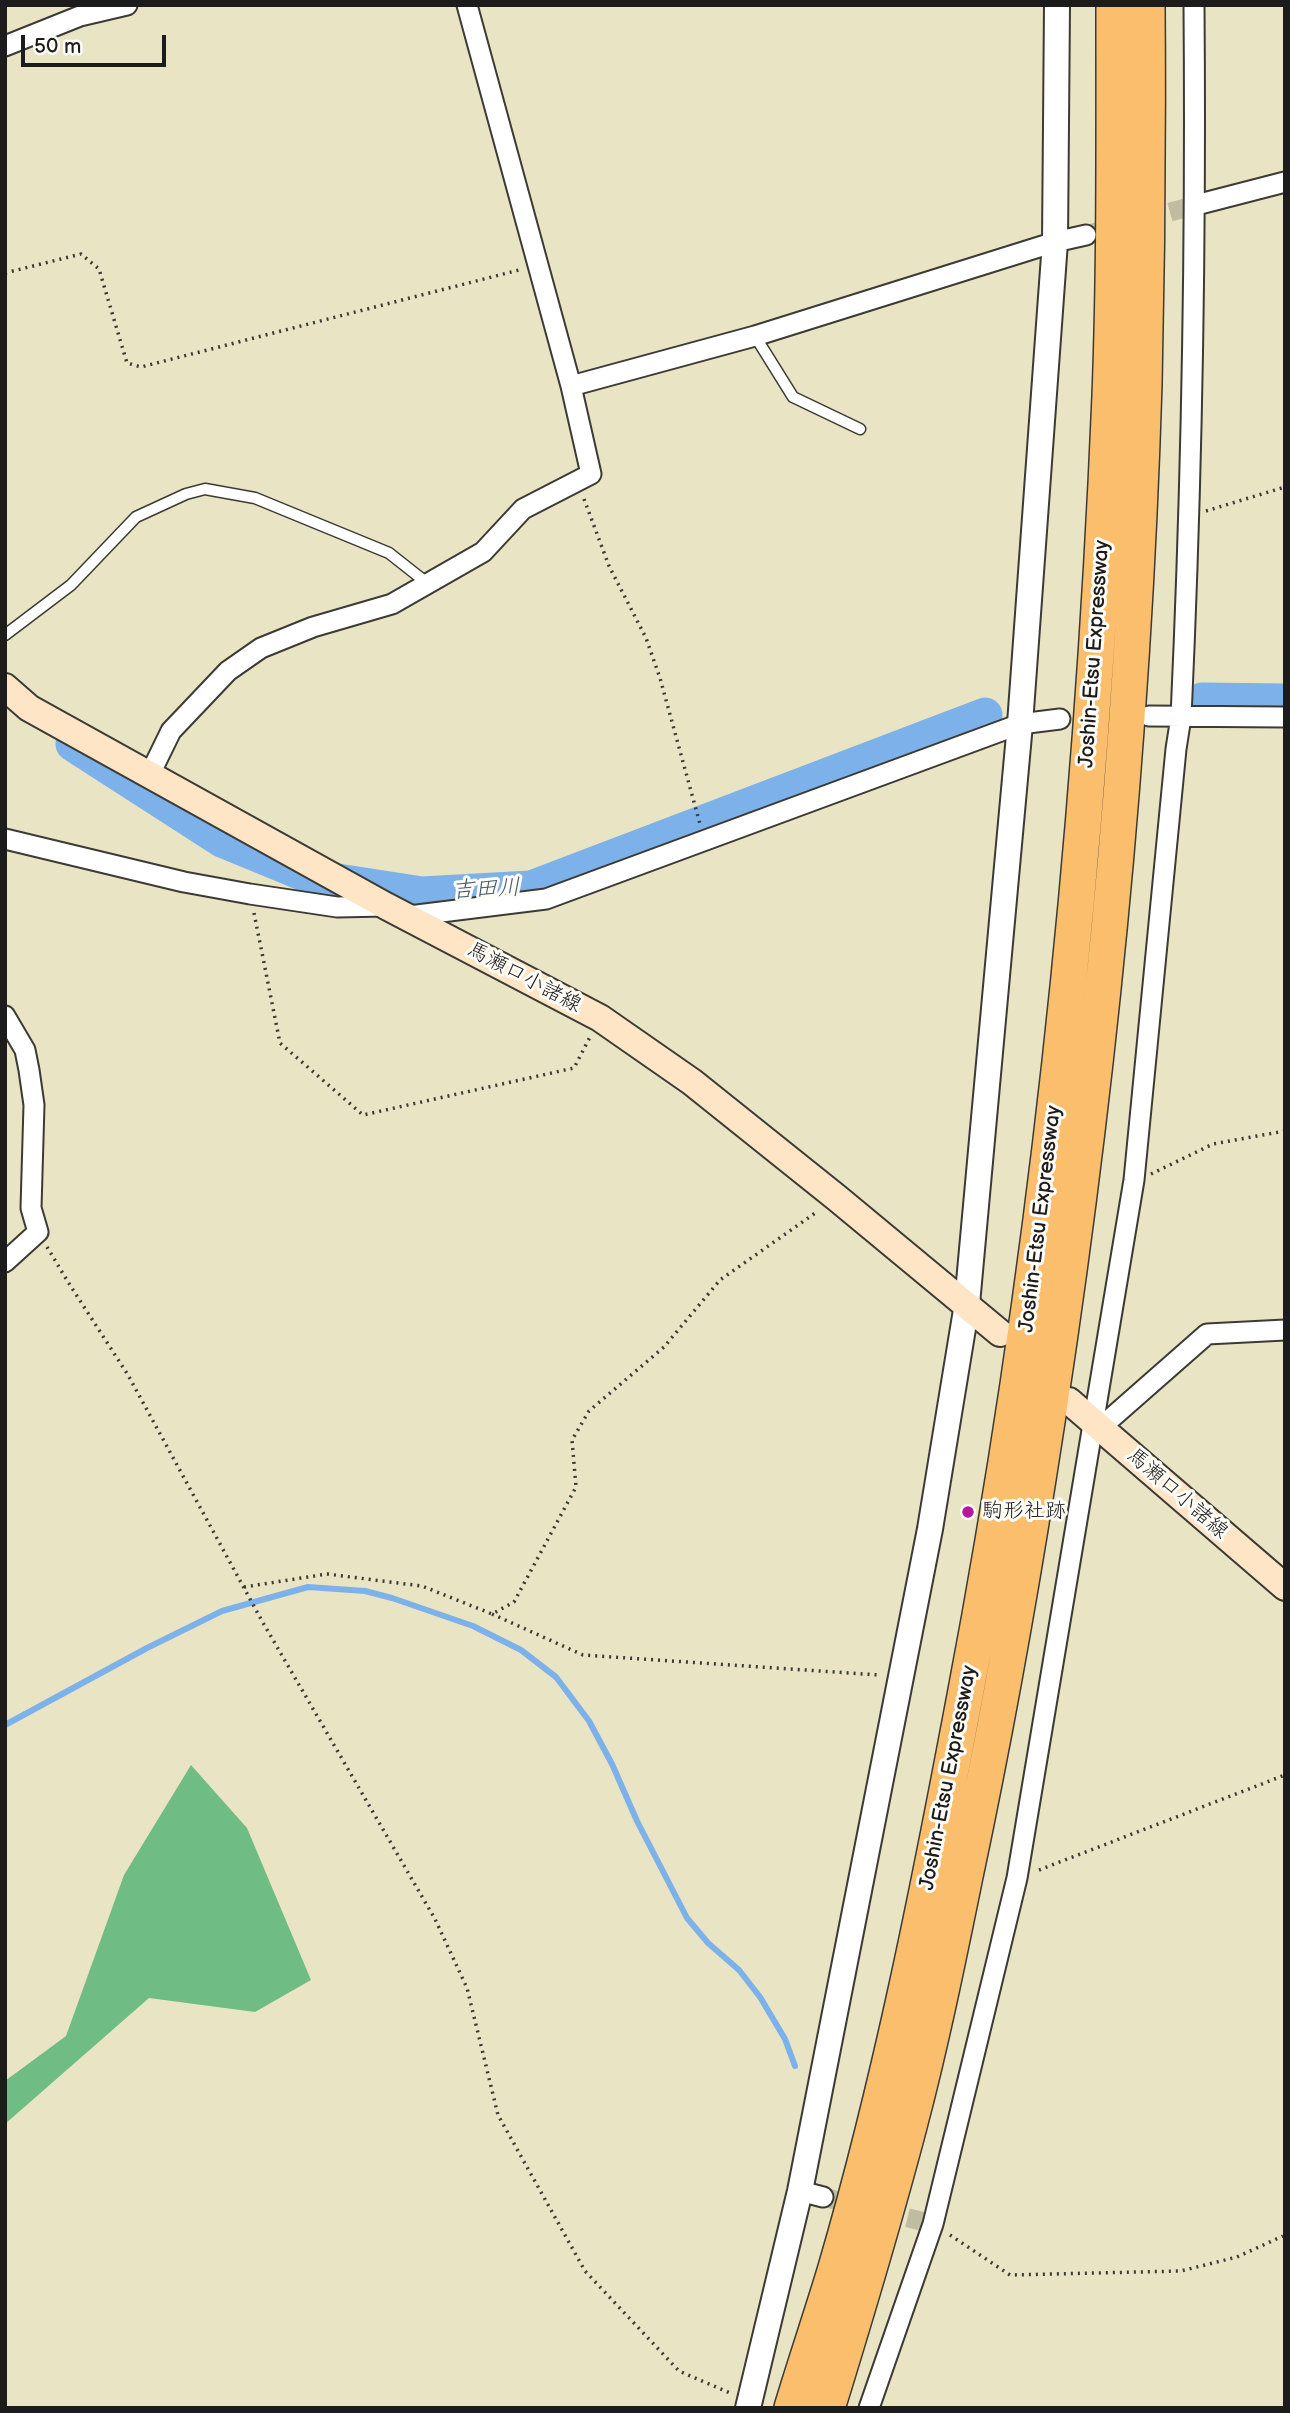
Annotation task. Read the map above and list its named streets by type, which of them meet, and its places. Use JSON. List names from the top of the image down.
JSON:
{
  "streets": {
    "highway": ["Joshin-Etsu Expressway"],
    "main road": ["馬瀬口小諸線"]
  },
  "water": ["吉田川"],
  "places": ["駒形社跡"],
  "scale_bar": "50 m"
}
